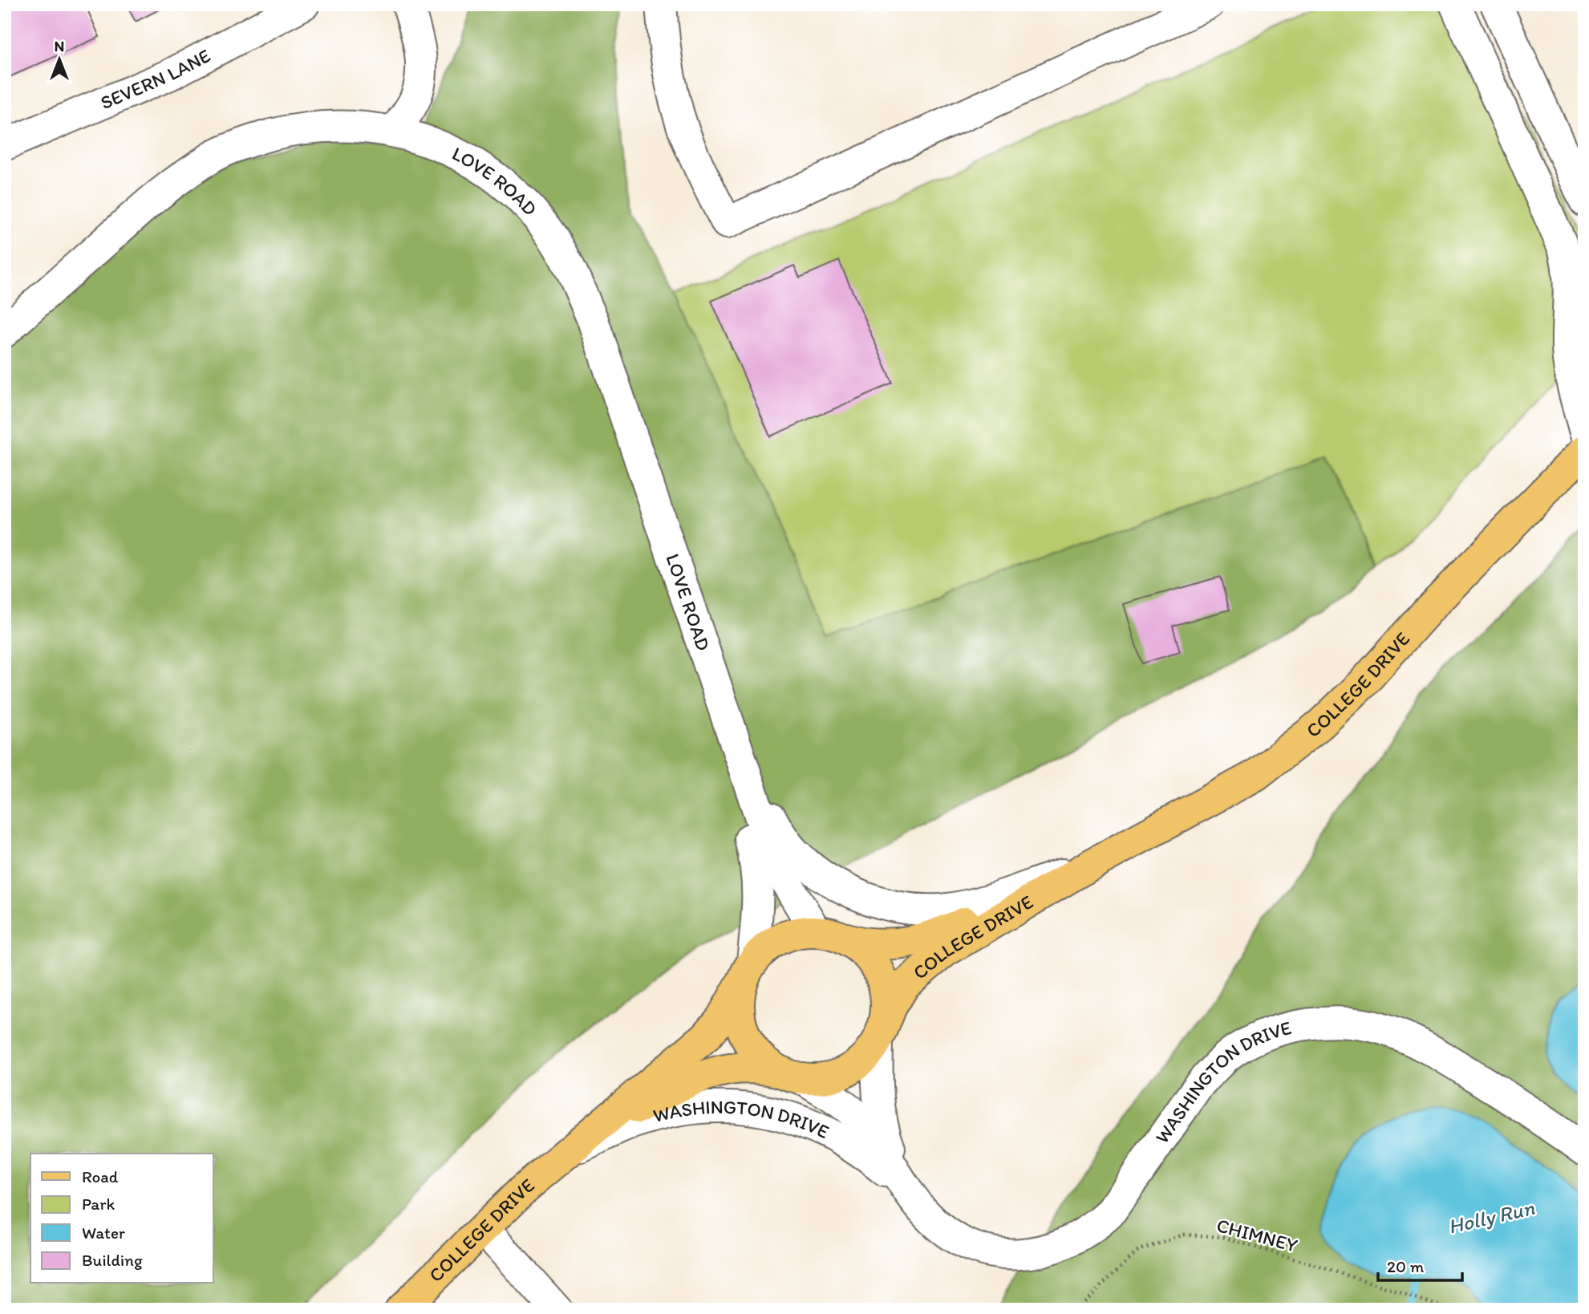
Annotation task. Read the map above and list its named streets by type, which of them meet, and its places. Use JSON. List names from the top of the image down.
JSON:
{
  "streets": {
    "main road": ["COLLEGE DRIVE"],
    "street": ["SEVERN LANE", "LOVE ROAD", "WASHINGTON DRIVE"],
    "path": ["CHIMNEY"]
  },
  "crossings": [
    ["LOVE ROAD", "COLLEGE DRIVE"],
    ["LOVE ROAD", "WASHINGTON DRIVE"],
    ["COLLEGE DRIVE", "WASHINGTON DRIVE"]
  ],
  "water": ["Holly Run"],
  "legend": [
    "Road",
    "Park",
    "Water",
    "Building"
  ],
  "scale_bar": "20 m",
  "north": "top"
}
